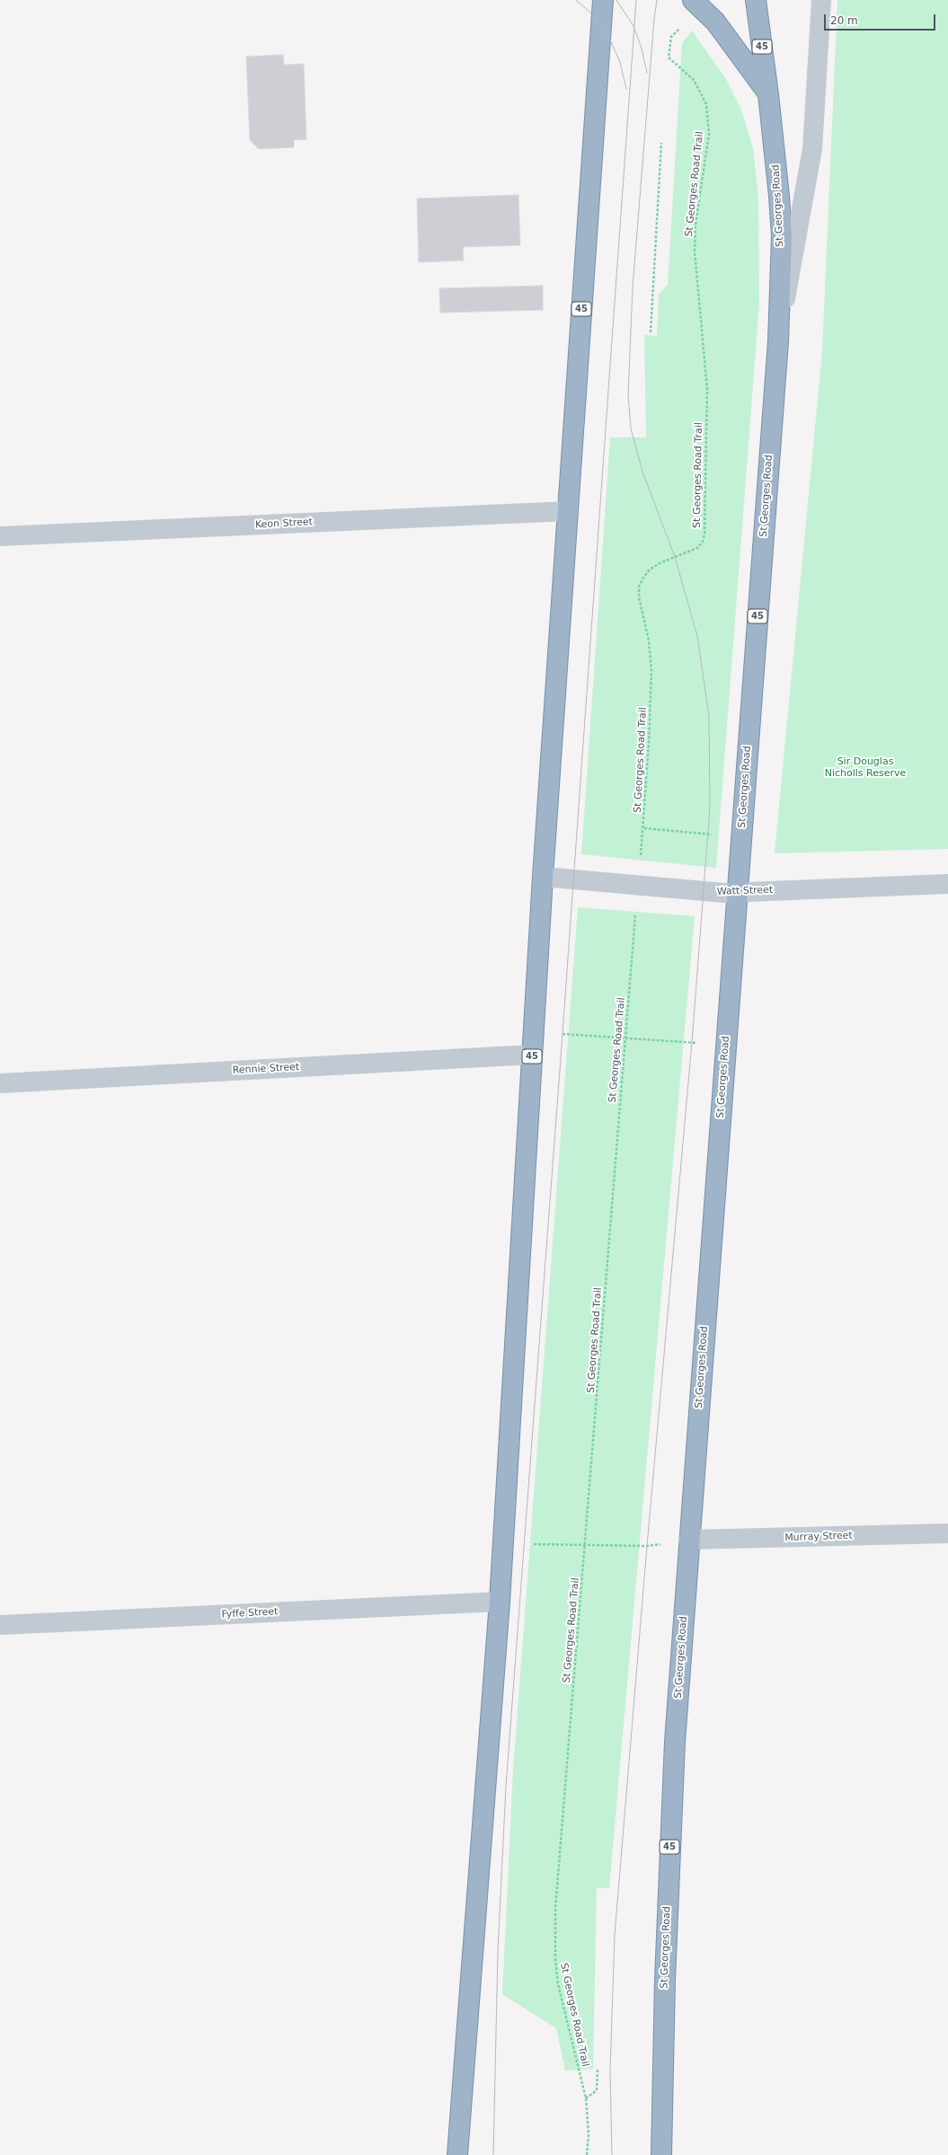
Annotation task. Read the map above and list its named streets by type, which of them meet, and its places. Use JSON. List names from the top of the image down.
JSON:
{
  "streets": {
    "highway": ["45", "St Georges Road"],
    "street": [
      "Keon Street",
      "Watt Street",
      "Rennie Street",
      "Murray Street",
      "Fyffe Street"
    ],
    "path": ["St Georges Road Trail"]
  },
  "crossings": [
    ["45", "Keon Street"],
    ["45", "Watt Street"],
    ["45", "Rennie Street"],
    ["45", "Fyffe Street"],
    ["St Georges Road Trail", "Watt Street"],
    ["St Georges Road", "Watt Street"],
    ["St Georges Road", "Murray Street"]
  ],
  "parks": ["Sir Douglas Nicholls Reserve"],
  "scale_bar": "20 m"
}
